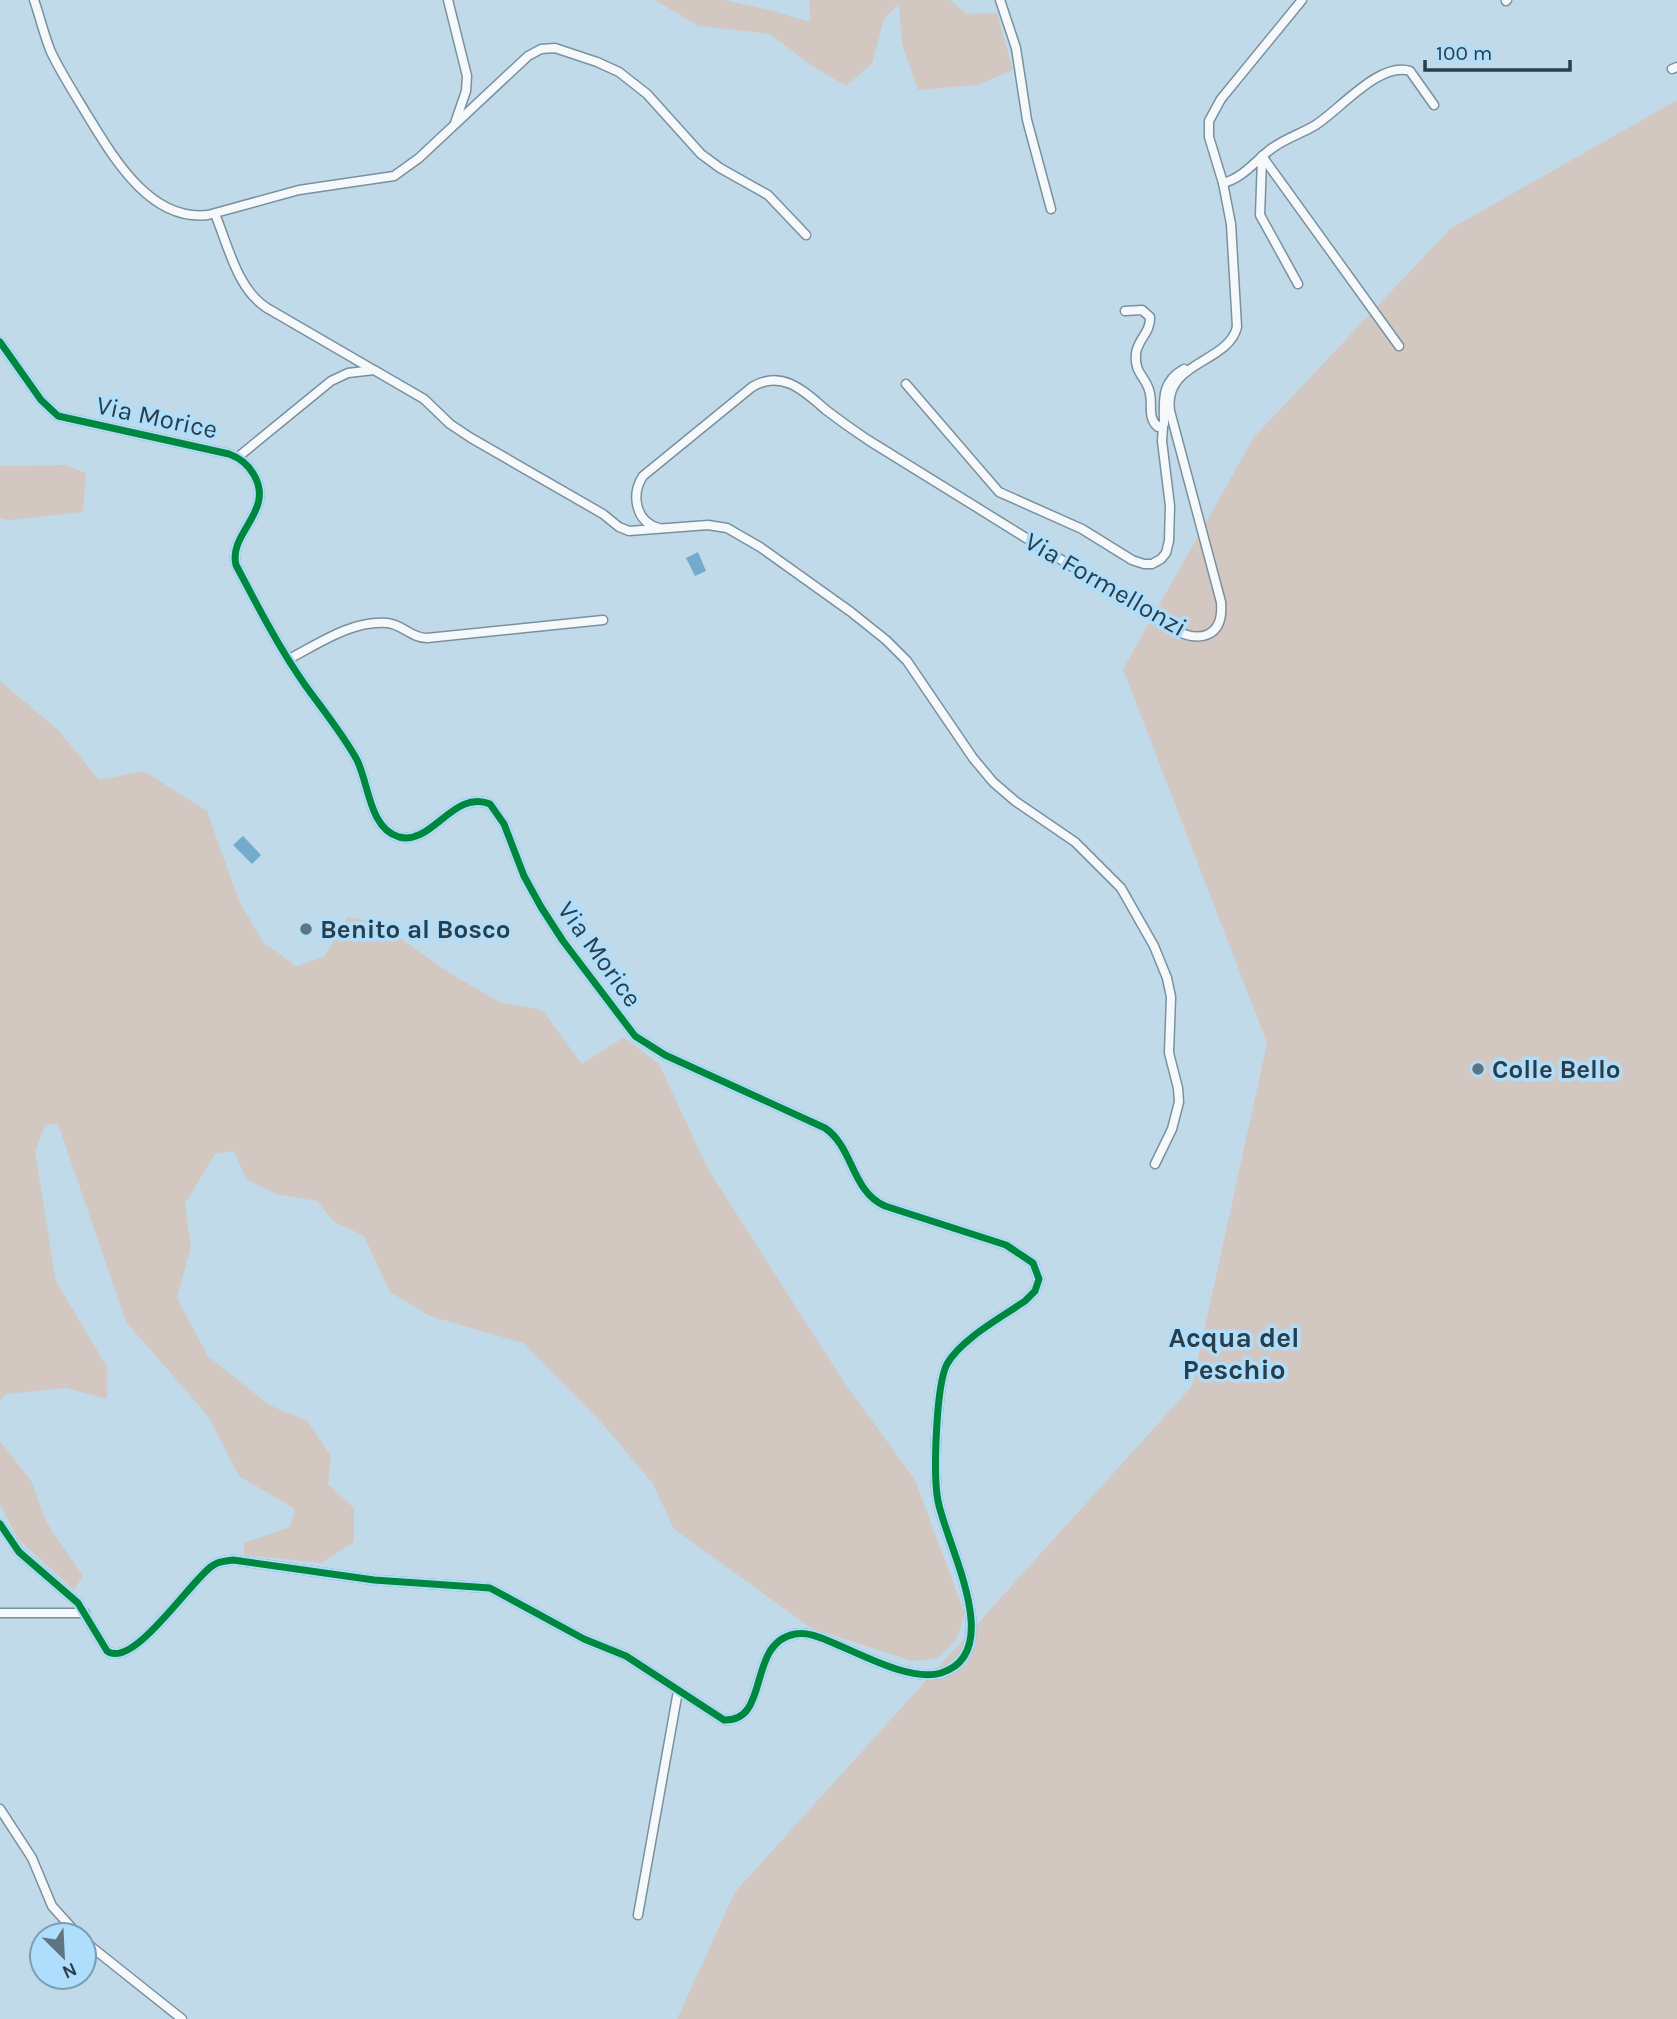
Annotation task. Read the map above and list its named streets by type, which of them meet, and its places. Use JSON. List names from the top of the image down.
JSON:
{
  "streets": {
    "street": ["Via Morice", "Via Formellonzi"]
  },
  "districts": ["Acqua del Peschio"],
  "places": ["Benito al Bosco", "Colle Bello"],
  "scale_bar": "100 m",
  "north": "bottom right"
}
